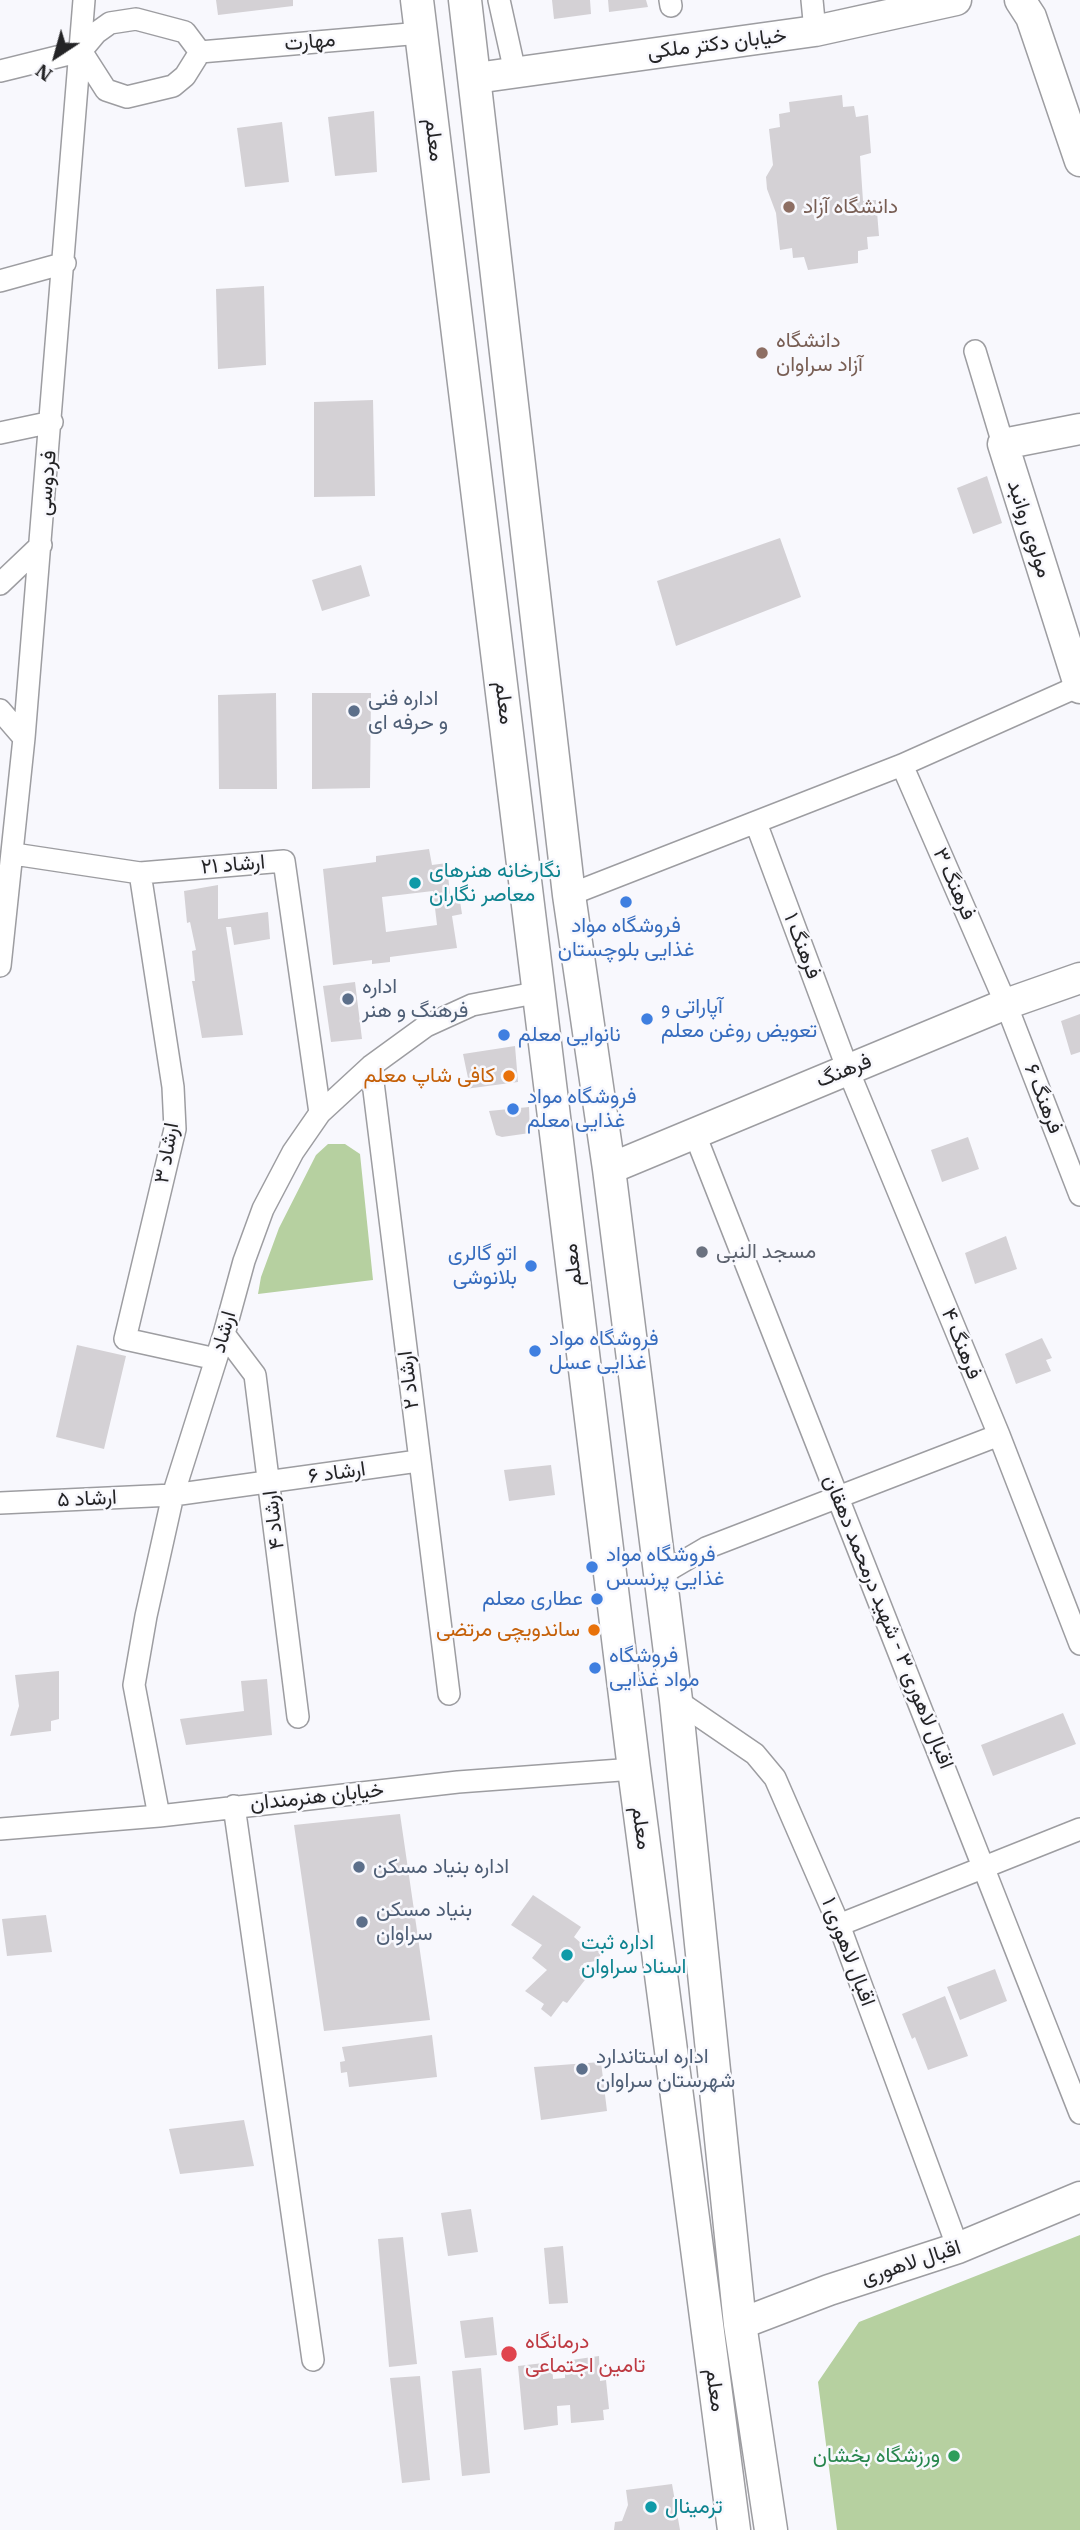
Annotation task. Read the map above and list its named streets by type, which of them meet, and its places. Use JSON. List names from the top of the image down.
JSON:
{
  "streets": {
    "main road": ["معلم"],
    "street": [
      "مهارت",
      "خیابان دکتر ملکی",
      "فردوسی",
      "مولوی روانبد",
      "ارشاد ۲۱",
      "فرهنگ ۳",
      "فرهنگ ۱",
      "فرهنگ",
      "فرهنگ ۶",
      "ارشاد ۳",
      "ارشاد",
      "فرهنگ ۴",
      "ارشاد ۲",
      "ارشاد ۶",
      "ارشاد ۵",
      "ارشاد ۴",
      "اقبال لاهوری ۳ - شهید درمحمد دهقان",
      "خیابان هنرمندان",
      "اقبال لاهوری ۱",
      "اقبال لاهوری"
    ]
  },
  "crossings": [
    ["مهارت", "معلم"],
    ["مهارت", "فردوسی"],
    ["خیابان دکتر ملکی", "معلم"],
    ["معلم", "فرهنگ"],
    ["معلم", "ارشاد"],
    ["معلم", "خیابان هنرمندان"],
    ["معلم", "اقبال لاهوری ۱"],
    ["معلم", "اقبال لاهوری"],
    ["فردوسی", "ارشاد ۲۱"],
    ["ارشاد ۲۱", "ارشاد ۳"],
    ["ارشاد ۲۱", "ارشاد"],
    ["فرهنگ ۳", "فرهنگ"],
    ["فرهنگ ۳", "فرهنگ ۶"],
    ["فرهنگ ۱", "فرهنگ"],
    ["فرهنگ ۱", "فرهنگ ۴"],
    ["فرهنگ", "فرهنگ ۶"],
    ["فرهنگ", "فرهنگ ۴"],
    ["فرهنگ", "اقبال لاهوری ۳ - شهید درمحمد دهقان"],
    ["ارشاد ۳", "ارشاد"],
    ["ارشاد", "ارشاد ۲"],
    ["ارشاد", "ارشاد ۶"],
    ["ارشاد", "ارشاد ۵"],
    ["ارشاد", "ارشاد ۴"],
    ["ارشاد", "خیابان هنرمندان"],
    ["ارشاد ۲", "ارشاد ۶"],
    ["ارشاد ۶", "ارشاد ۵"],
    ["ارشاد ۶", "ارشاد ۴"],
    ["اقبال لاهوری ۱", "اقبال لاهوری"]
  ],
  "places": [
    "دانشگاه آزاد",
    "دانشگاه آزاد سراوان",
    "اداره فنی و حرفه ای",
    "نگارخانه هنرهای معاصر نگاران",
    "فروشگاه مواد غذایی بلوچستان",
    "اداره فرهنگ و هنر",
    "آپاراتی و تعویض روغن معلم",
    "نانوایی معلم",
    "کافی شاپ معلم",
    "فروشگاه مواد غذایی معلم",
    "مسجد النبی",
    "اتو گالری بلانوشی",
    "فروشگاه مواد غذایی عسل",
    "فروشگاه مواد غذایی پرنسس",
    "عطاری معلم",
    "ساندویچی مرتضی",
    "فروشگاه مواد غذایی",
    "اداره بنیاد مسکن",
    "بنیاد مسکن سراوان",
    "اداره ثبت اسناد سراوان",
    "اداره استاندارد شهرستان سراوان",
    "درمانگاه تامین اجتماعی",
    "ورزشگاه بخشان",
    "ترمینال"
  ],
  "north": "bottom left"
}
